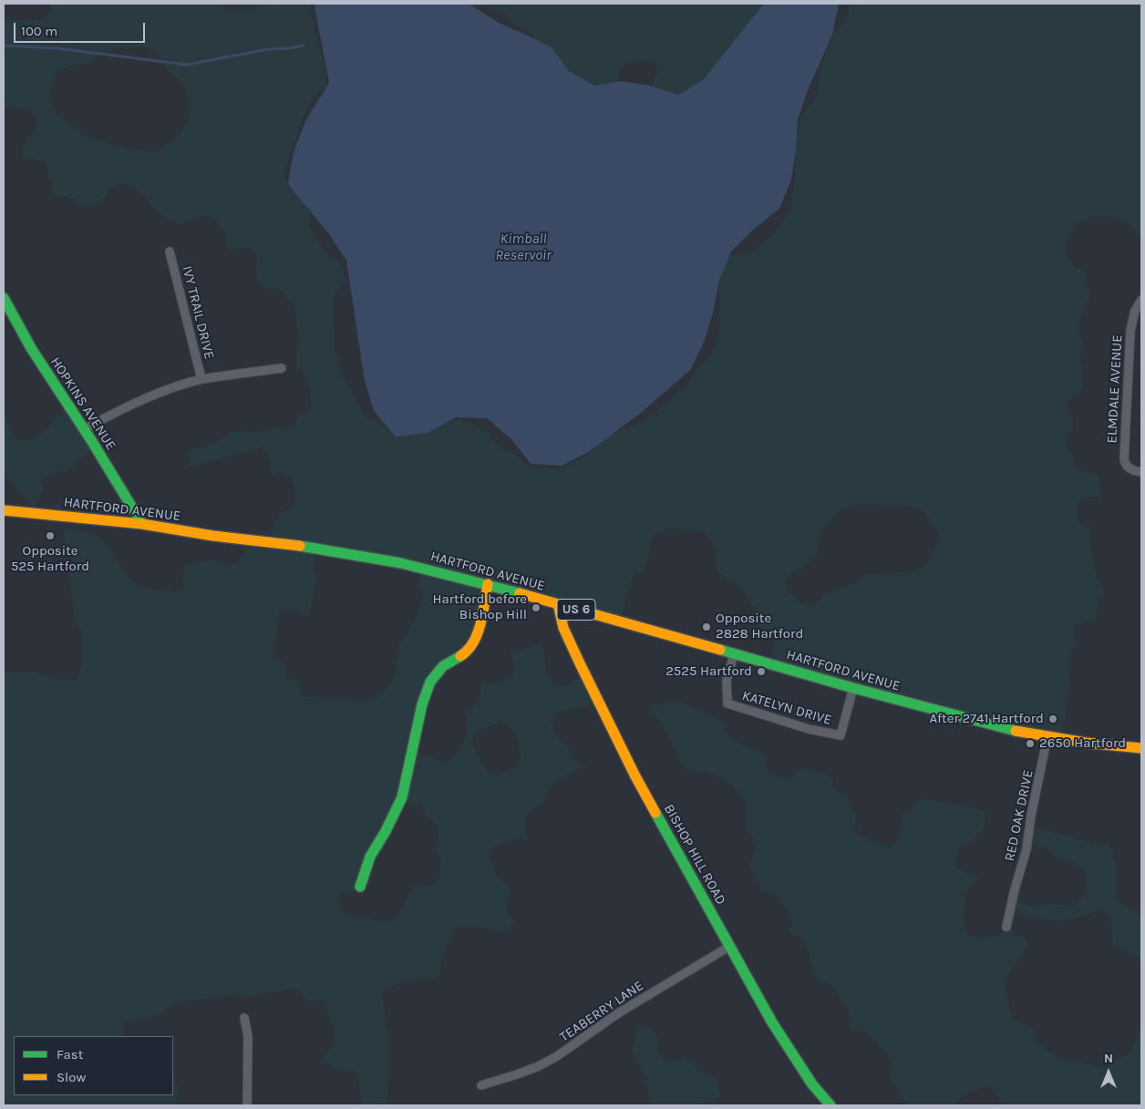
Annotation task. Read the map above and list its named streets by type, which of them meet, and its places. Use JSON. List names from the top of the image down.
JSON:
{
  "streets": {
    "main road": [
      "HOPKINS AVENUE",
      "HARTFORD AVENUE",
      "US 6",
      "BISHOP HILL ROAD"
    ],
    "street": [
      "IVY TRAIL DRIVE",
      "ELMDALE AVENUE",
      "KATELYN DRIVE",
      "RED OAK DRIVE",
      "TEABERRY LANE"
    ]
  },
  "crossings": [
    ["HOPKINS AVENUE", "HARTFORD AVENUE"],
    ["HARTFORD AVENUE", "KATELYN DRIVE"],
    ["HARTFORD AVENUE", "RED OAK DRIVE"],
    ["HARTFORD AVENUE", "BISHOP HILL ROAD"],
    ["BISHOP HILL ROAD", "TEABERRY LANE"]
  ],
  "water": ["Kimball Reservoir"],
  "places": [
    "Opposite 525 Hartford",
    "Hartford before Bishop Hill",
    "Opposite 2828 Hartford",
    "2525 Hartford",
    "After 2741 Hartford",
    "2650 Hartford"
  ],
  "legend": ["Fast", "Slow"],
  "scale_bar": "100 m",
  "north": "top"
}
